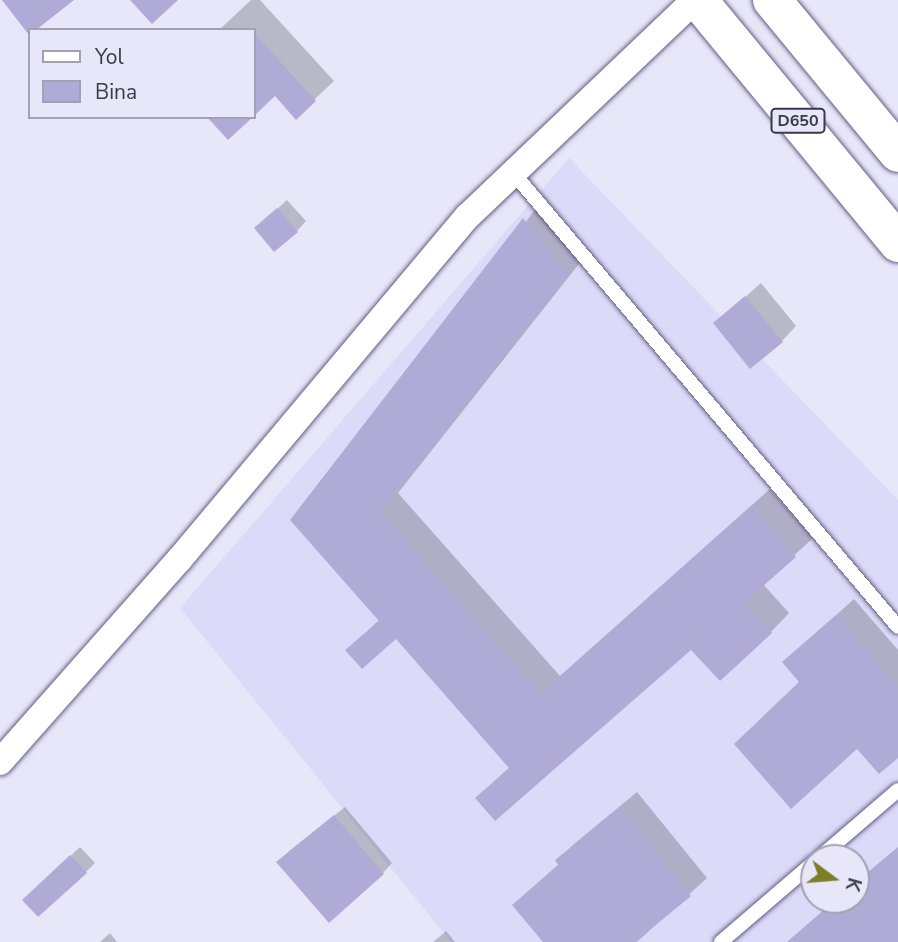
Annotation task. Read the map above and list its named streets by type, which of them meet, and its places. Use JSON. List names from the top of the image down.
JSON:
{
  "streets": {
    "highway": ["D650"]
  },
  "legend": ["Yol", "Bina"],
  "north": "right"
}
